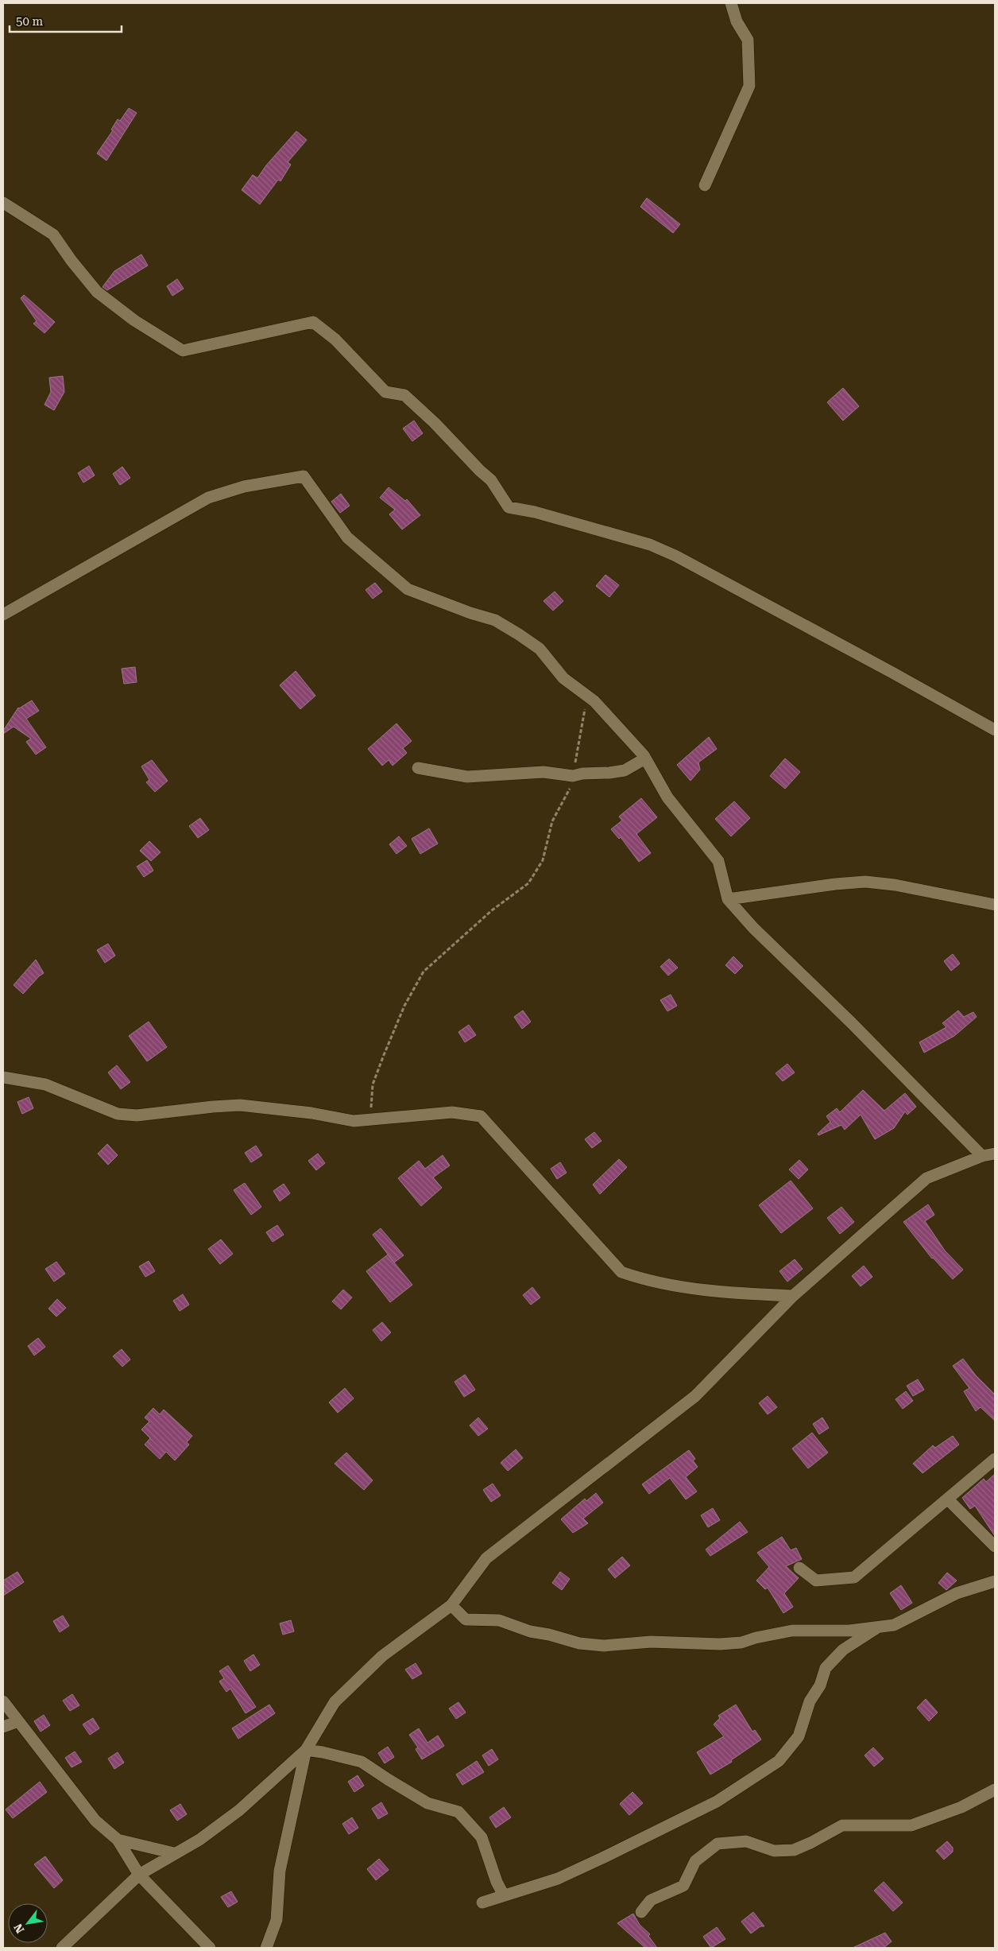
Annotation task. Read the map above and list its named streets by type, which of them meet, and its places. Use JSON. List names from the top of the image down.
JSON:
{
  "scale_bar": "50 m",
  "north": "bottom left"
}
